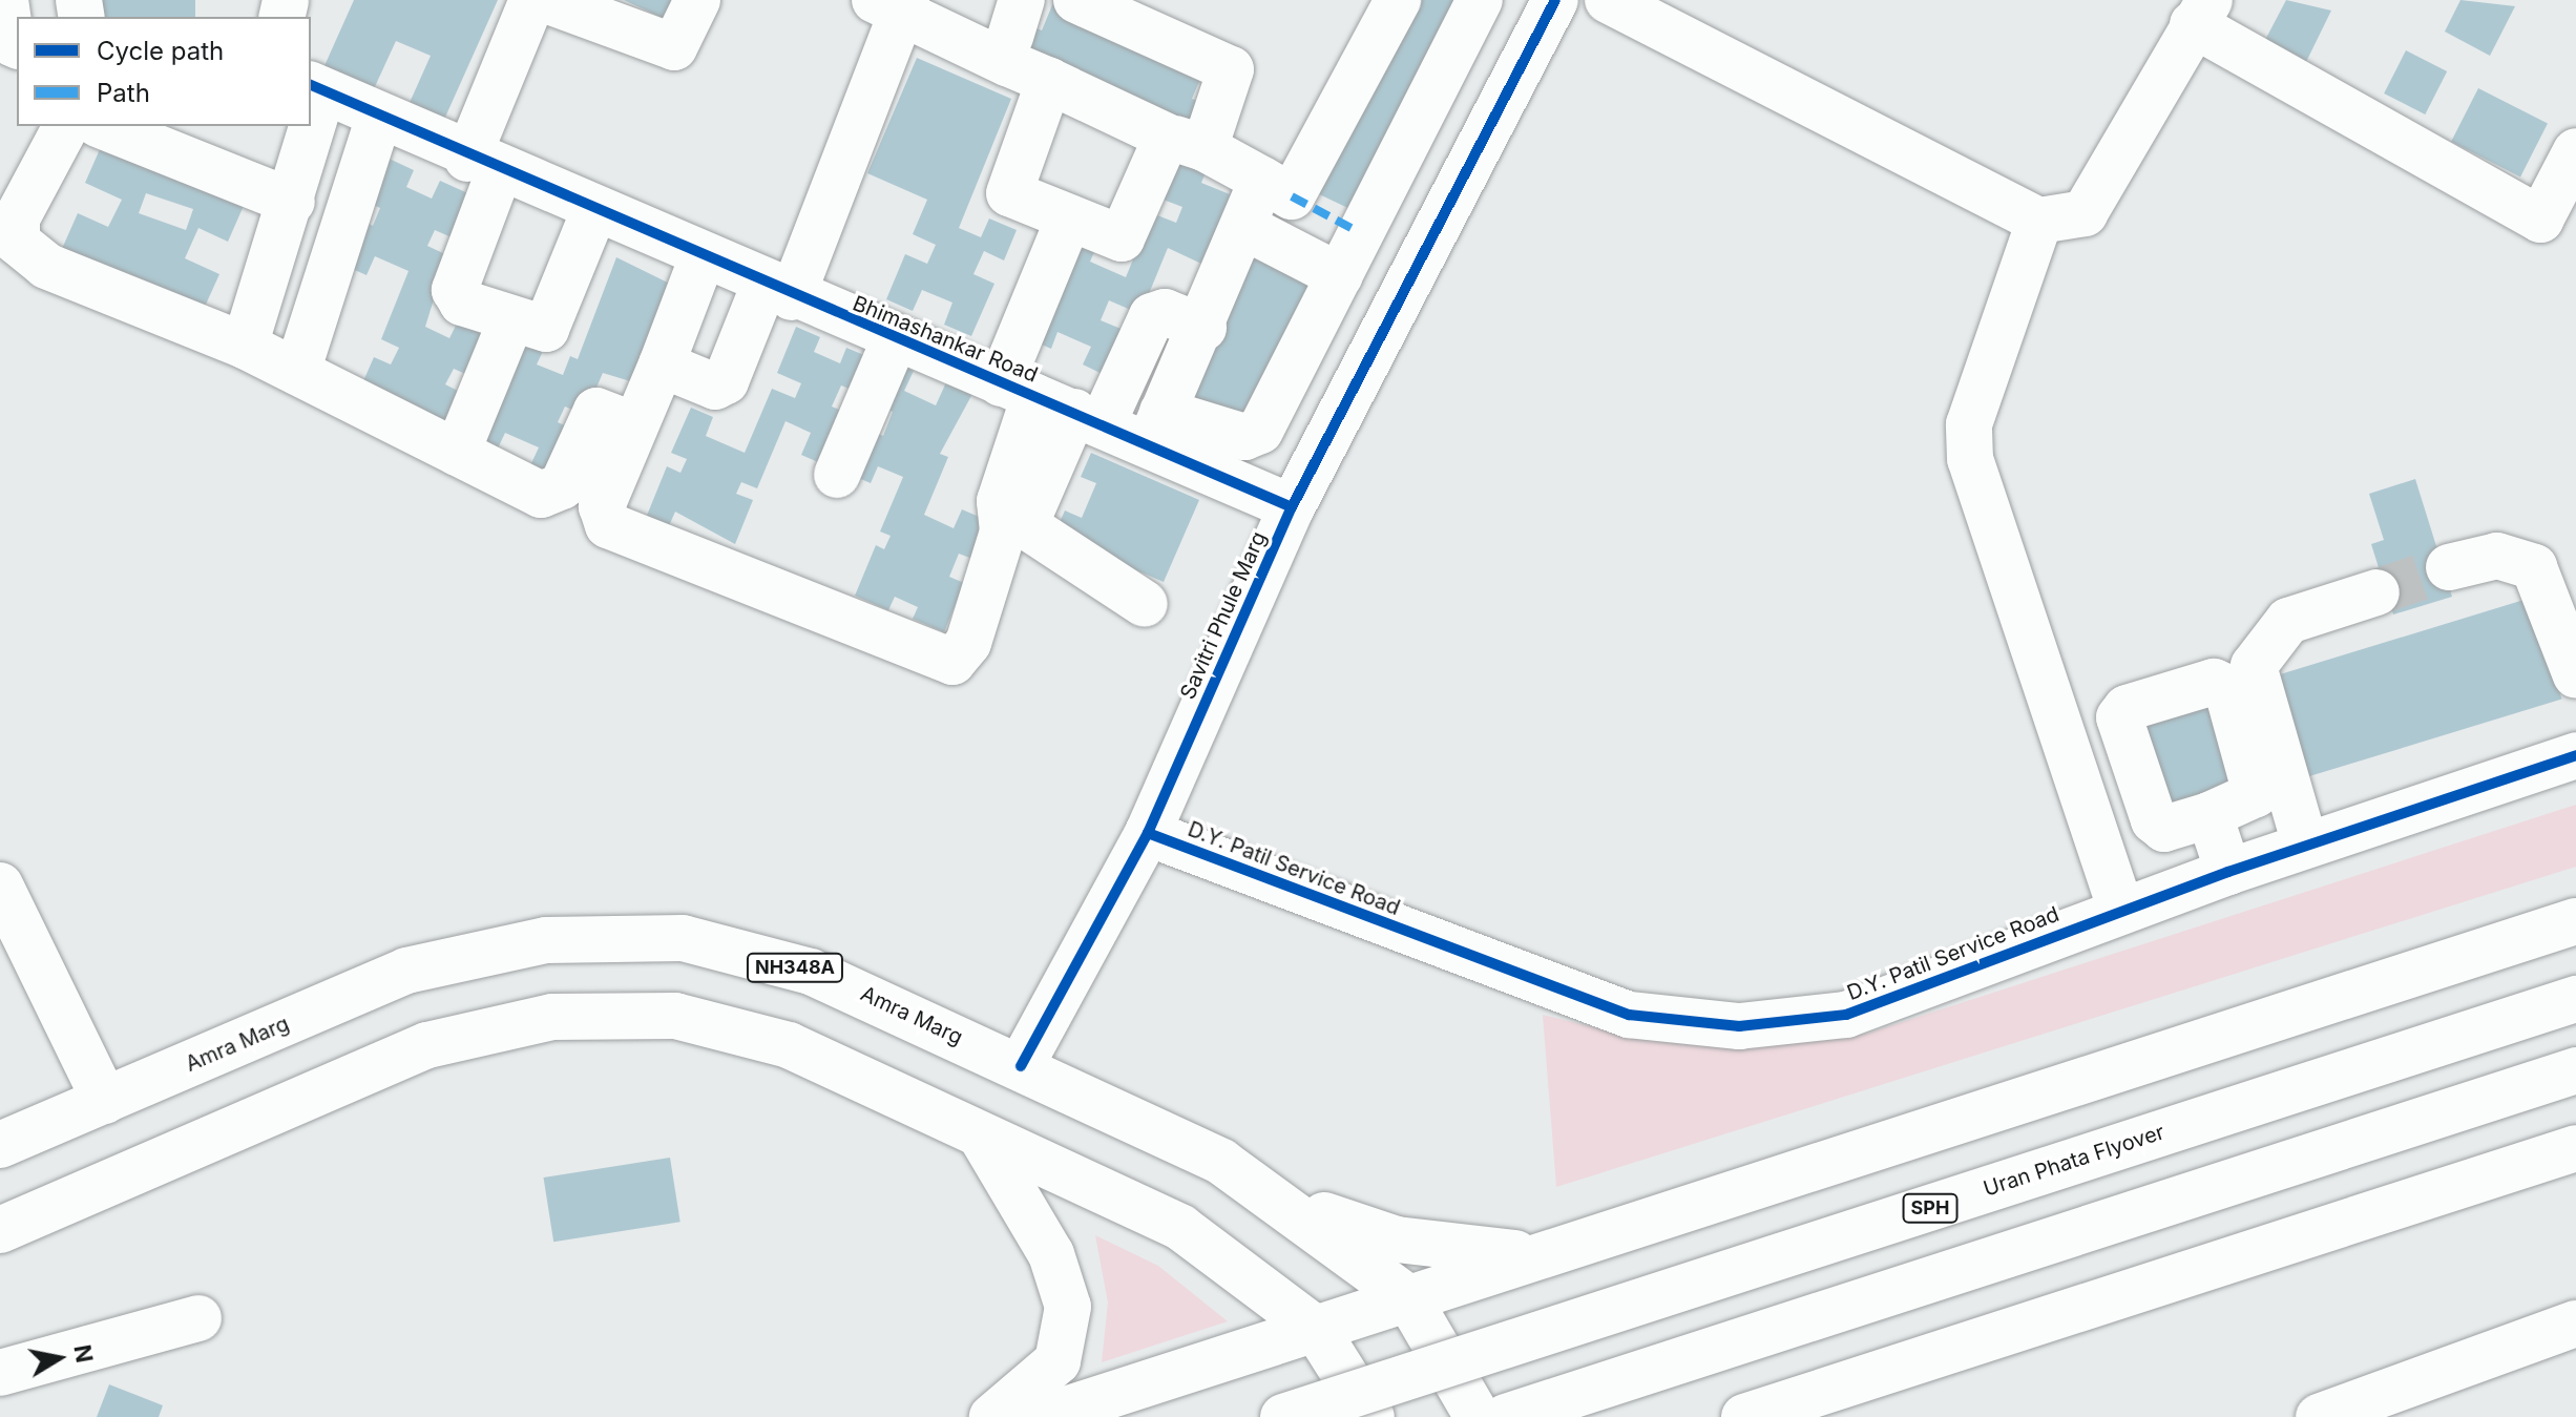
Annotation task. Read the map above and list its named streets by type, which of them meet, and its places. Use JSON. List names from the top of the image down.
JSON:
{
  "streets": {
    "main road": [
      "Bhimashankar Road",
      "Savitri Phule Marg",
      "D.Y. Patil Service Road",
      "NH348A",
      "Amra Marg",
      "Uran Phata Flyover",
      "SPH"
    ]
  },
  "crossings": [
    ["Bhimashankar Road", "Savitri Phule Marg"],
    ["Savitri Phule Marg", "D.Y. Patil Service Road"],
    ["Savitri Phule Marg", "Amra Marg"]
  ],
  "legend": ["Cycle path", "Path"],
  "north": "right"
}
